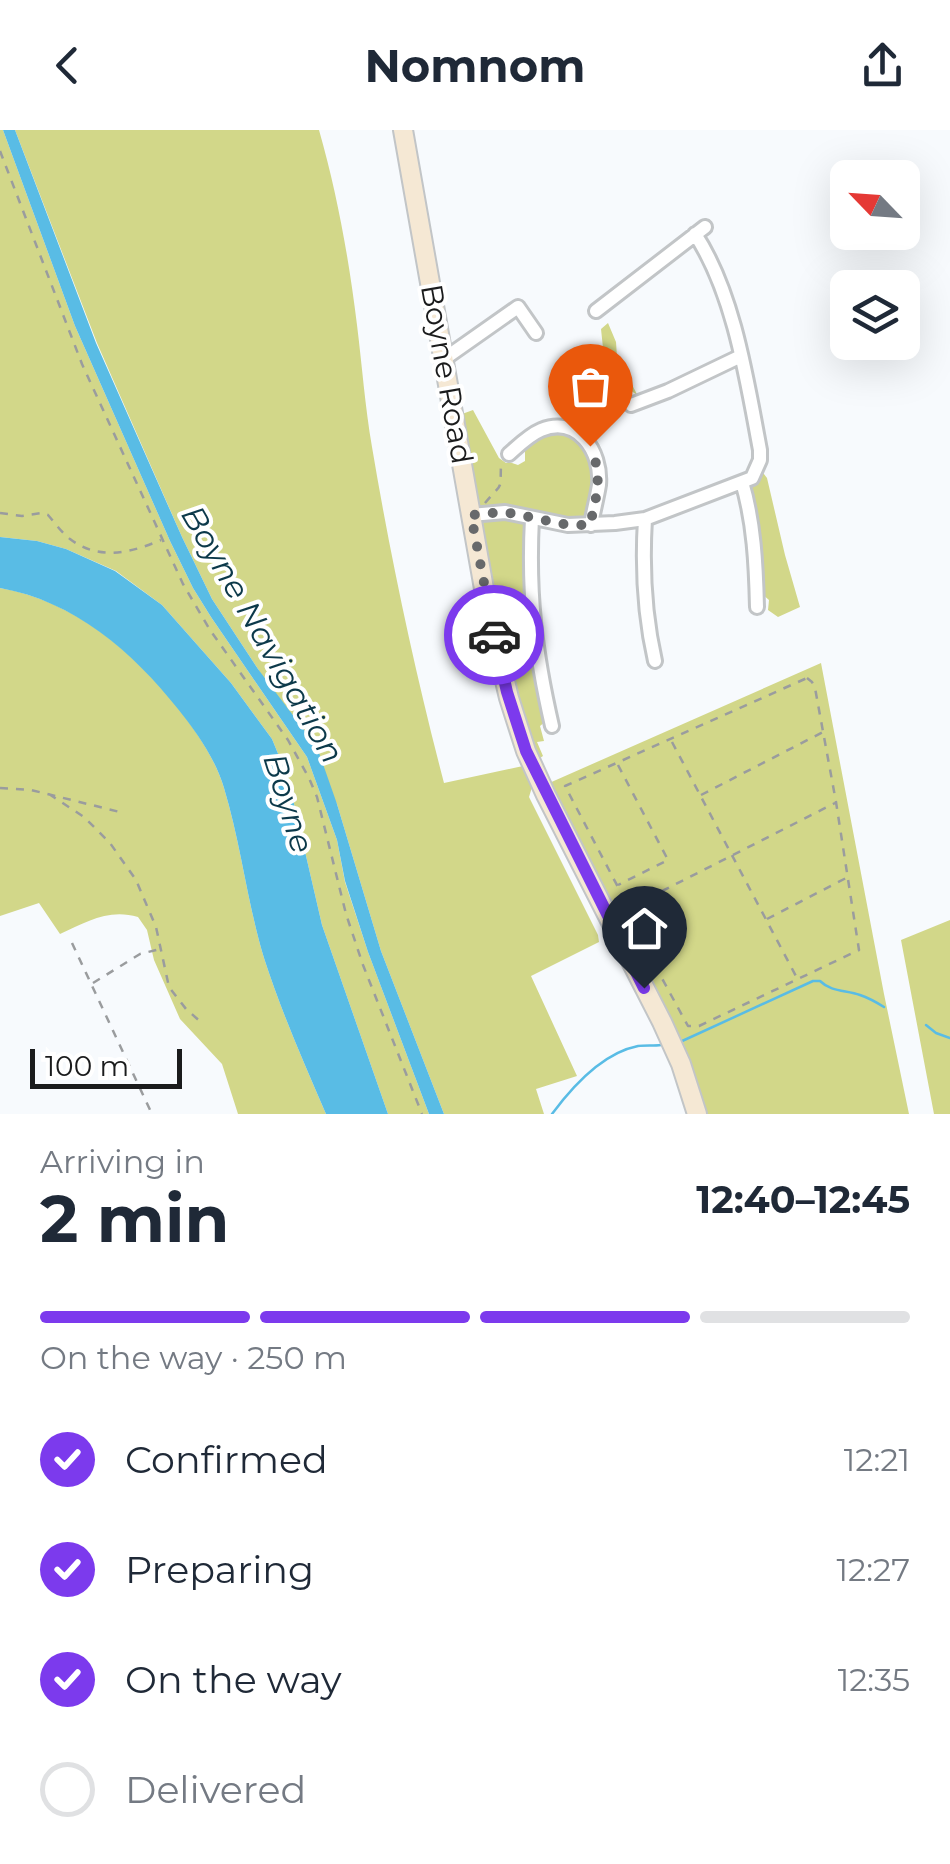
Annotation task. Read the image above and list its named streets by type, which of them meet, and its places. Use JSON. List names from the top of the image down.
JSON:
{
  "streets": {
    "street": ["Boyne Road"]
  },
  "water": ["Boyne Navigation", "Boyne"],
  "scale_bar": "100 m",
  "north": "top left",
  "page": {
    "header": "Nomnom",
    "scale": "100 m",
    "heading": ["2 min", "Arriving in", "12:40–12:45"],
    "bar": "On the way · 250 m",
    "list": [
      ["Confirmed", "12:21"],
      ["Preparing", "12:27"],
      ["On the way", "12:35"],
      "Delivered"
    ]
  }
}
